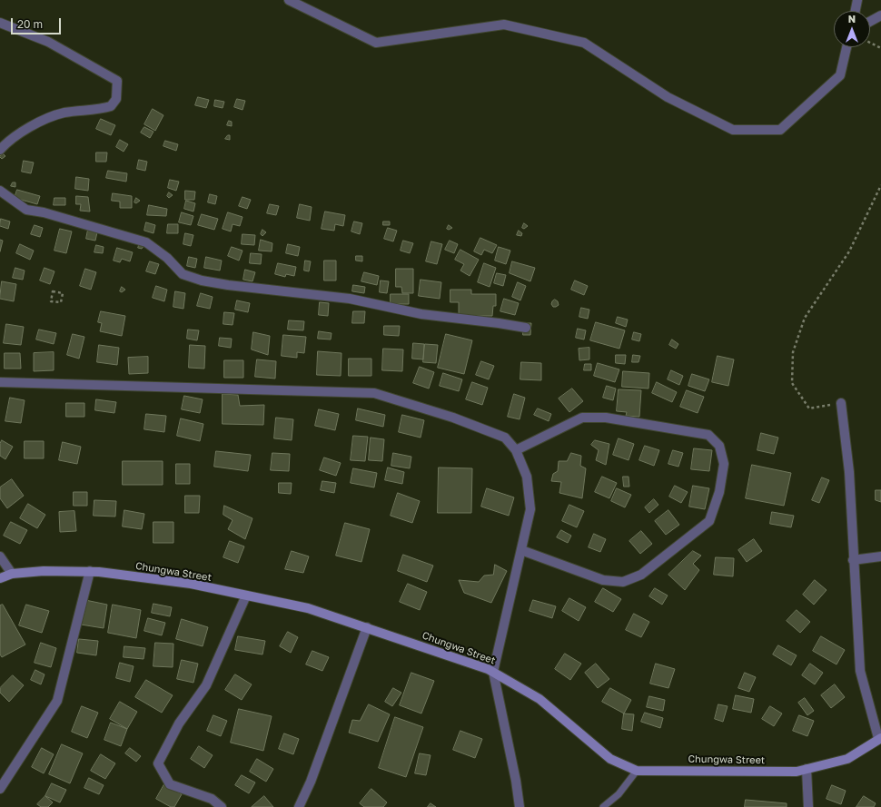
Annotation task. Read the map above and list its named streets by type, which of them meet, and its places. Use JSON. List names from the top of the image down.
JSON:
{
  "streets": {
    "street": ["Chungwa Street"]
  },
  "scale_bar": "20 m",
  "north": "top"
}
